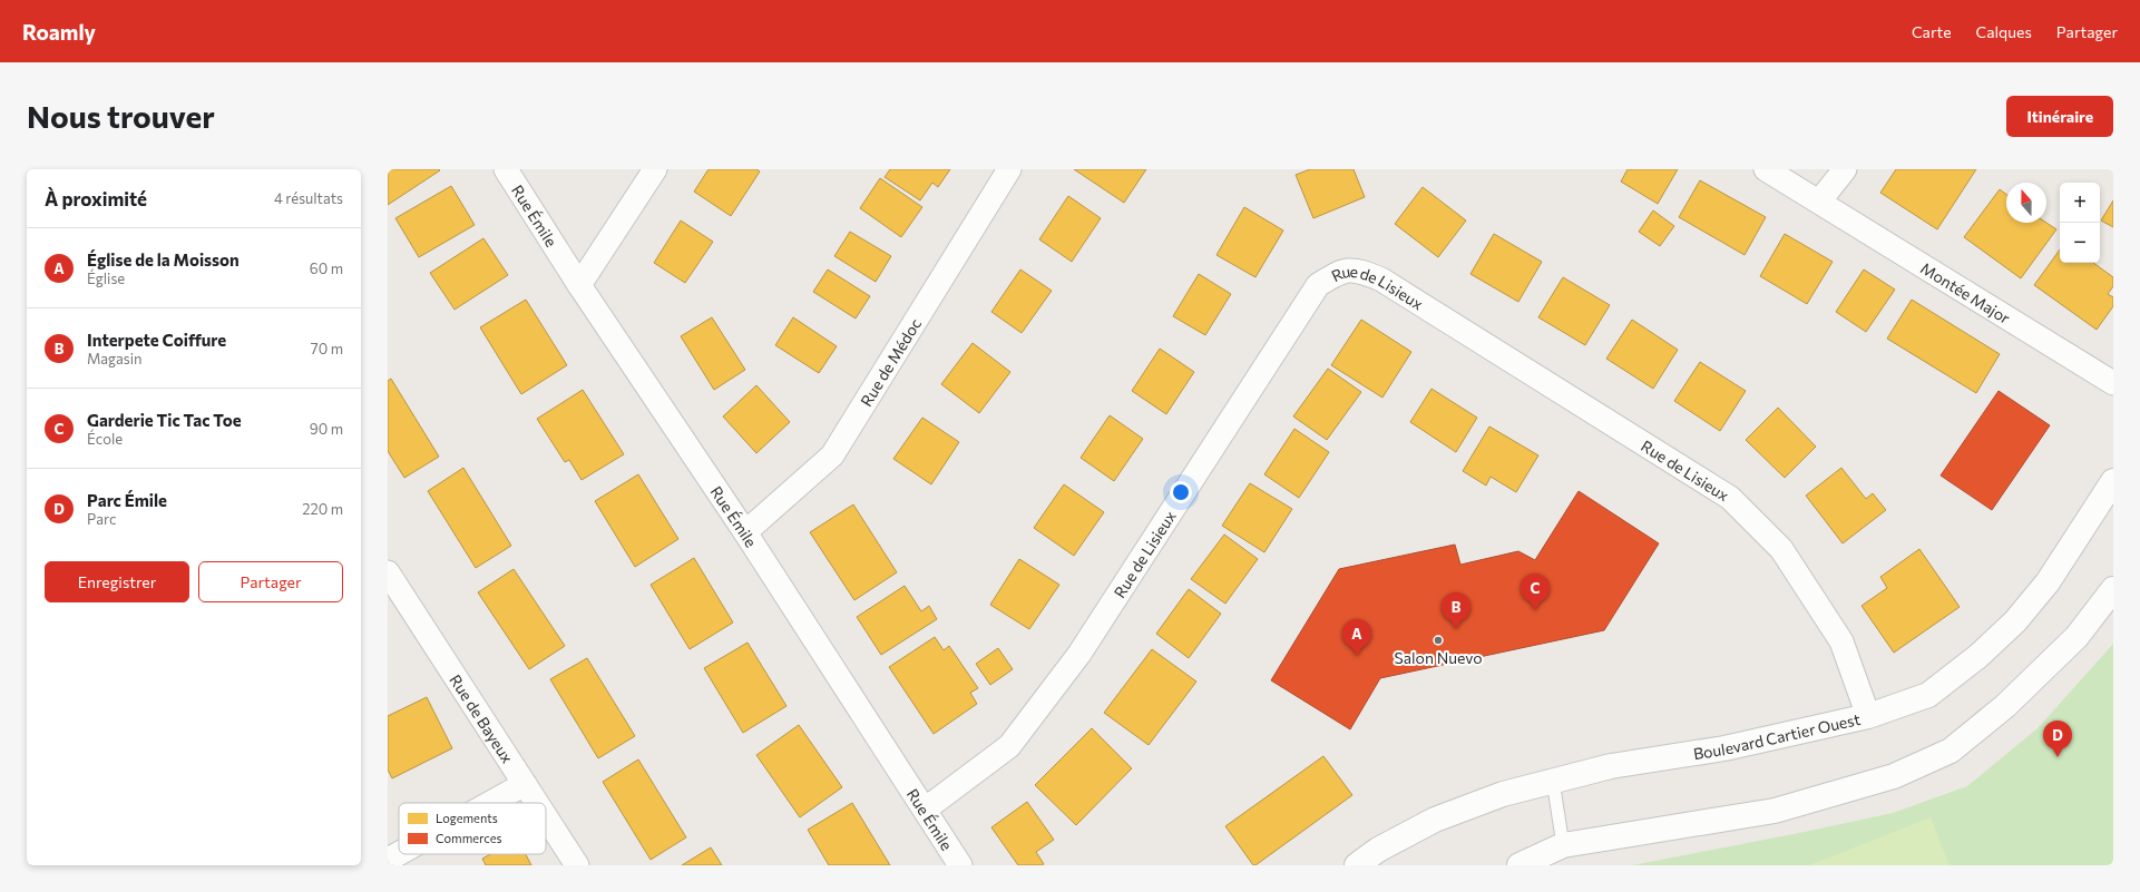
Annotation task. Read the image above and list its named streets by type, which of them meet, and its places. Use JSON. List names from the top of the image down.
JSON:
{
  "streets": {
    "street": [
      "Rue Émile",
      "Montée Major",
      "Rue de Lisieux",
      "Rue de Médoc",
      "Rue de Bayeux",
      "Boulevard Cartier Ouest"
    ]
  },
  "crossings": [
    ["Rue Émile", "Rue de Lisieux"],
    ["Rue Émile", "Rue de Médoc"],
    ["Rue de Lisieux", "Boulevard Cartier Ouest"]
  ],
  "places": ["Salon Nuevo"],
  "legend": ["Logements", "Commerces"],
  "north": "top",
  "page": {
    "header": "Roamly",
    "nav": ["Carte", "Calques", "Partager"],
    "buttons": [
      "Itinéraire",
      ["Enregistrer", "Partager"]
    ],
    "title": "Nous trouver",
    "heading": ["À proximité", "4 résultats"],
    "map_buttons": ["+", "−"],
    "list": [
      {
        "mark": "A",
        "name": "Église de la Moisson",
        "note": "Église",
        "value": "60 m"
      },
      {
        "mark": "B",
        "name": "Interpete Coiffure",
        "note": "Magasin",
        "value": "70 m"
      },
      {
        "mark": "C",
        "name": "Garderie Tic Tac Toe",
        "note": "École",
        "value": "90 m"
      },
      {
        "mark": "D",
        "name": "Parc Émile",
        "note": "Parc",
        "value": "220 m"
      }
    ],
    "pins": [
      "C",
      "B",
      "A",
      "D"
    ]
  }
}
